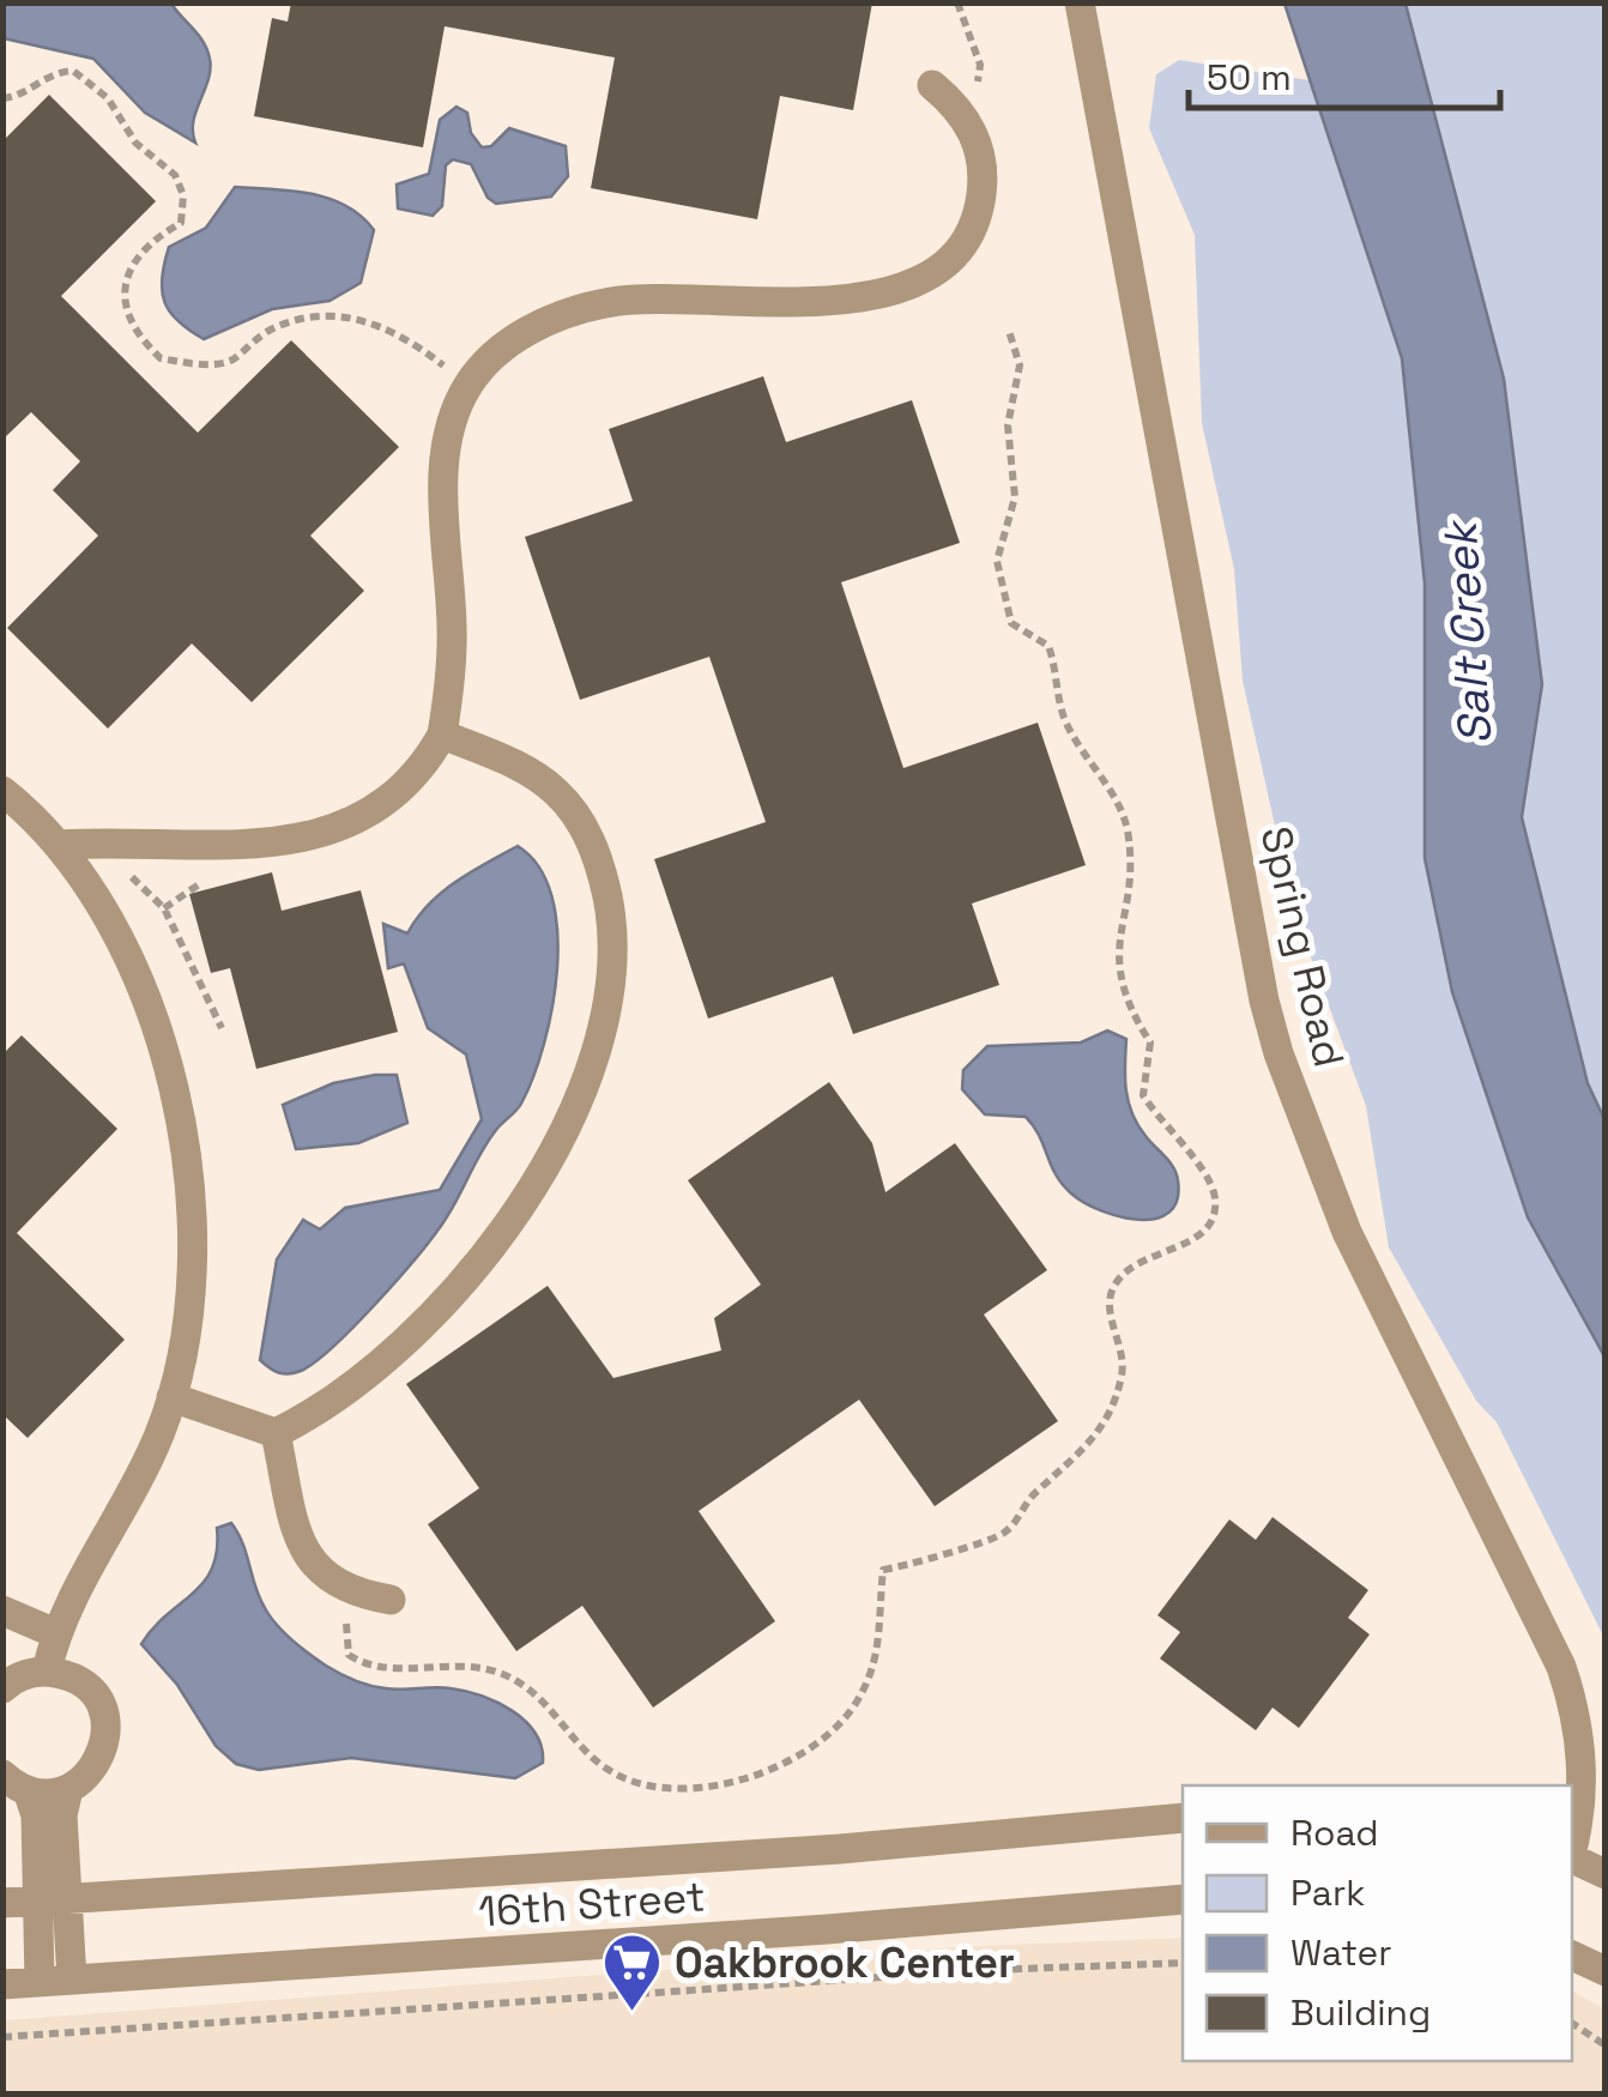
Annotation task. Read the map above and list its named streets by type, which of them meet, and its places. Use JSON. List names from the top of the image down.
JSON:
{
  "streets": {
    "street": ["Spring Road", "16th Street"]
  },
  "water": ["Salt Creek"],
  "places": {
    "supermarket": ["Oakbrook Center"]
  },
  "legend": [
    "Road",
    "Park",
    "Water",
    "Building"
  ],
  "scale_bar": "50 m"
}
